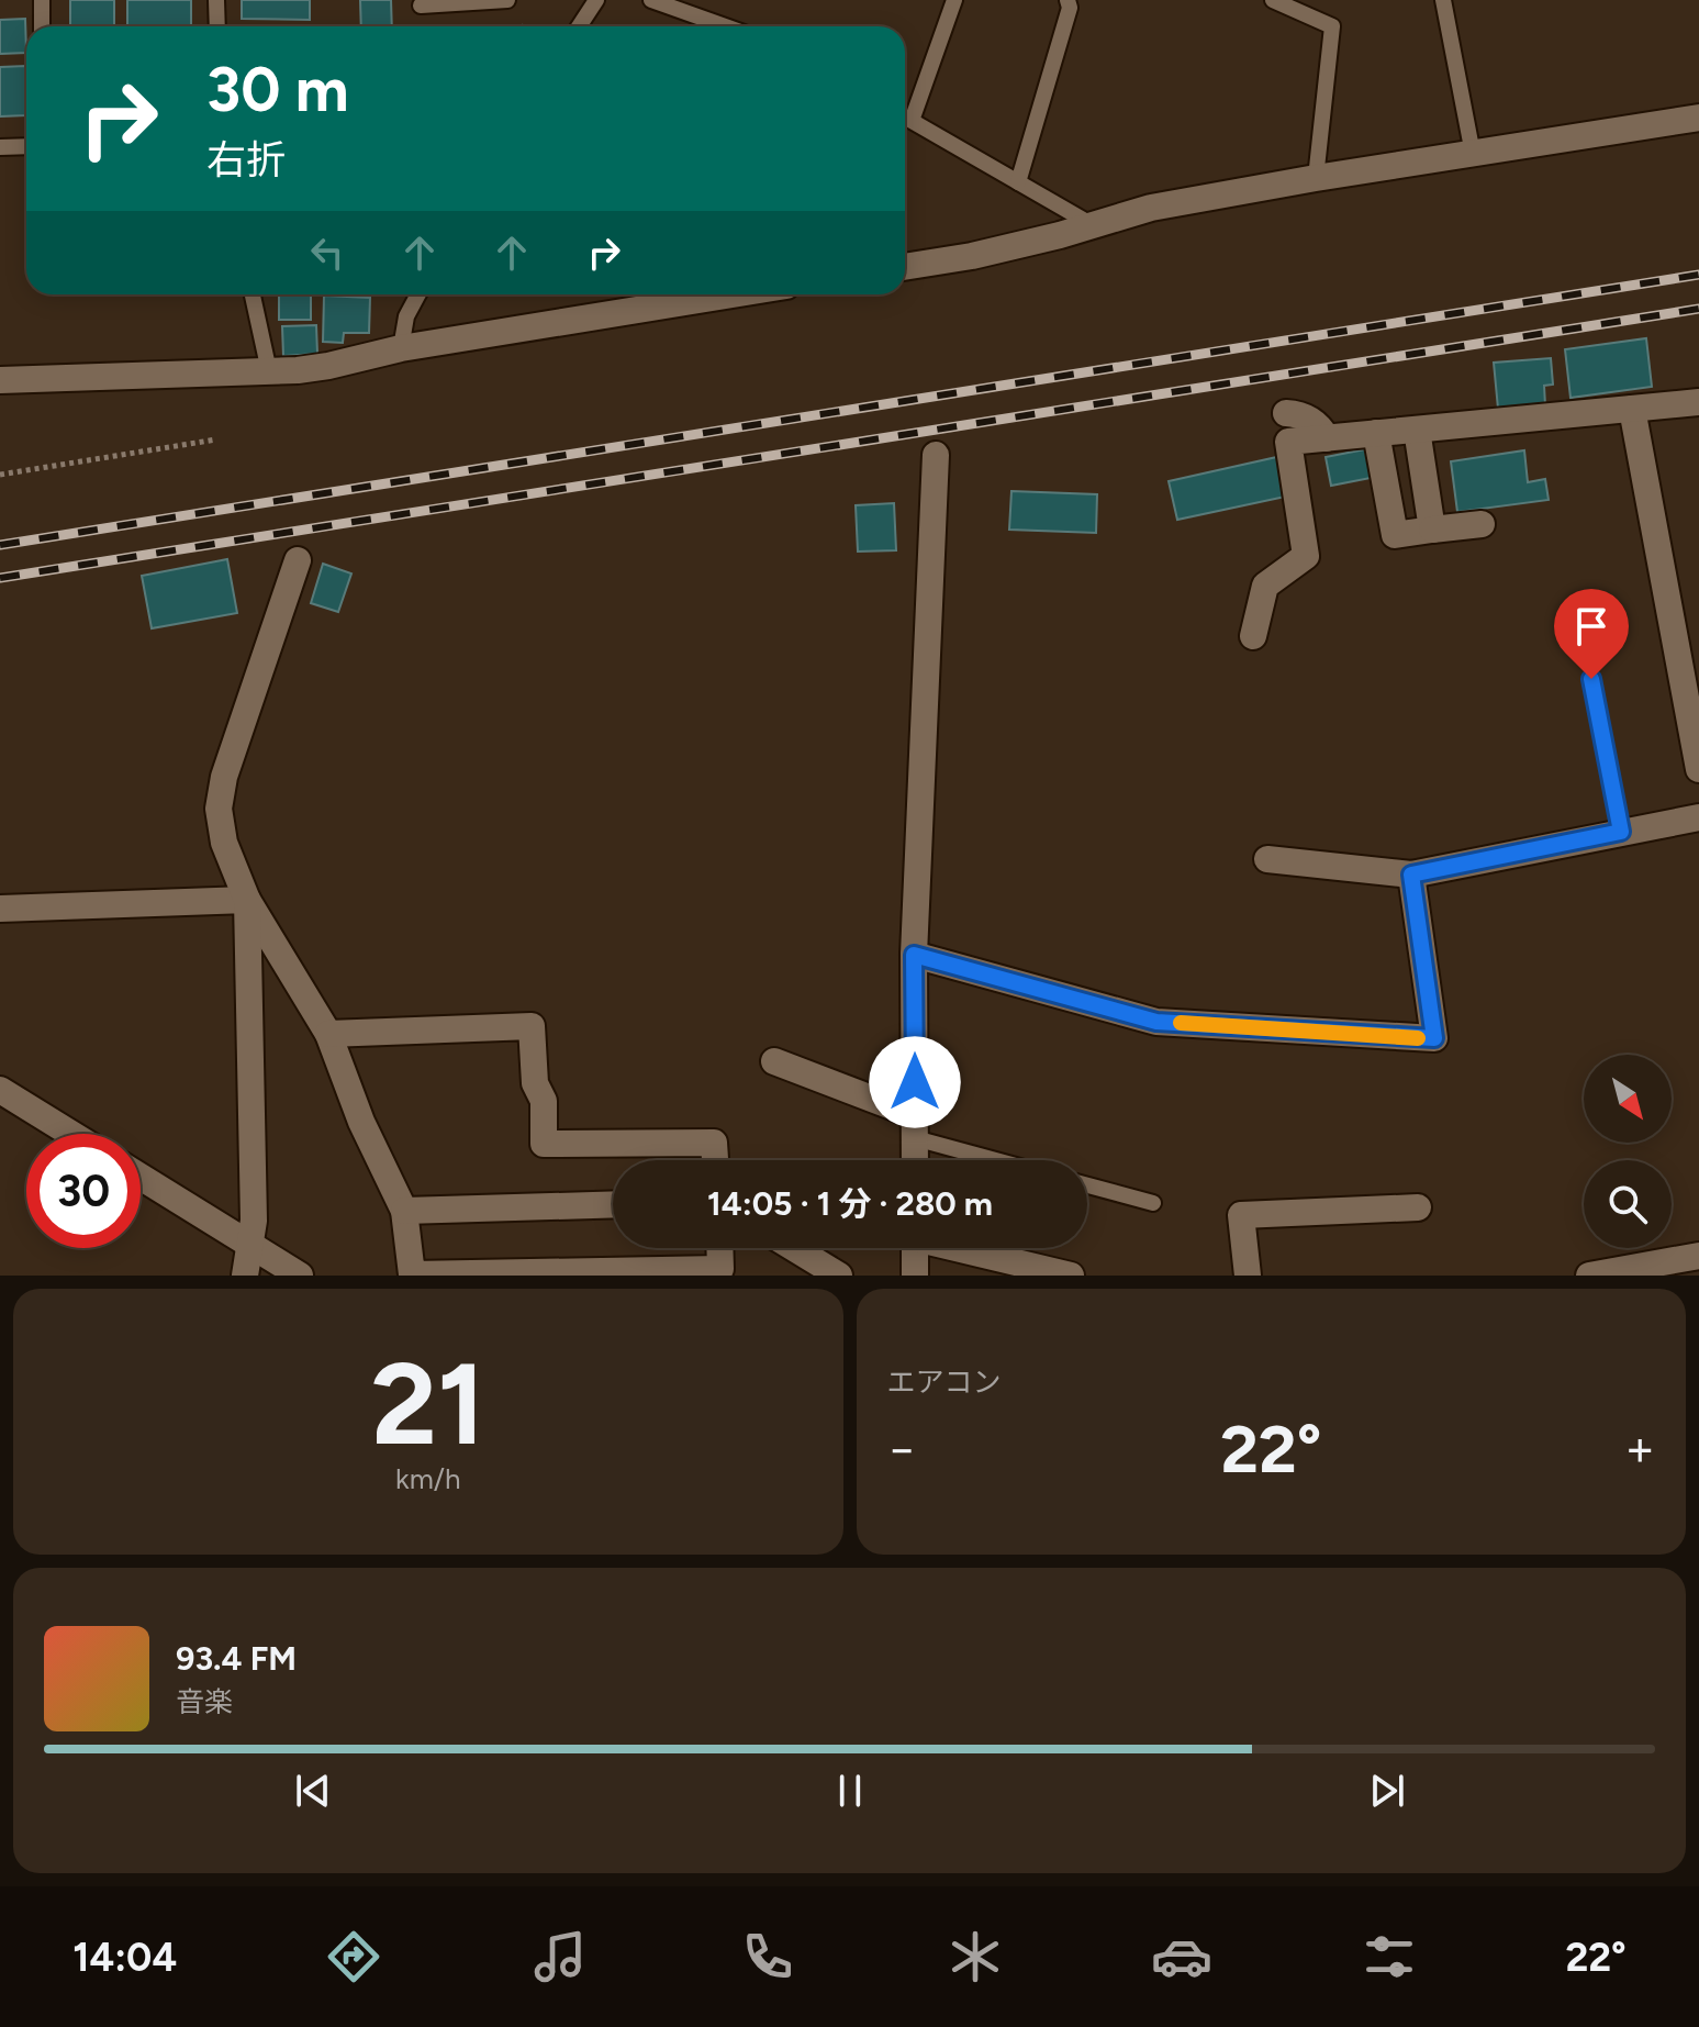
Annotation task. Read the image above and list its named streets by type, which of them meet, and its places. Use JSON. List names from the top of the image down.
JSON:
{
  "north": "bottom right",
  "page": {
    "turn": ["30 m", "右折"],
    "limit": "30",
    "trip": "14:05 · 1 分 · 280 m",
    "tile": [
      ["21", "km/h"],
      "エアコン"
    ],
    "heat": ["−", "22°", "+"],
    "song": ["93.4 FM", "音楽"],
    "tabs": ["14:04", "22°"]
  }
}
